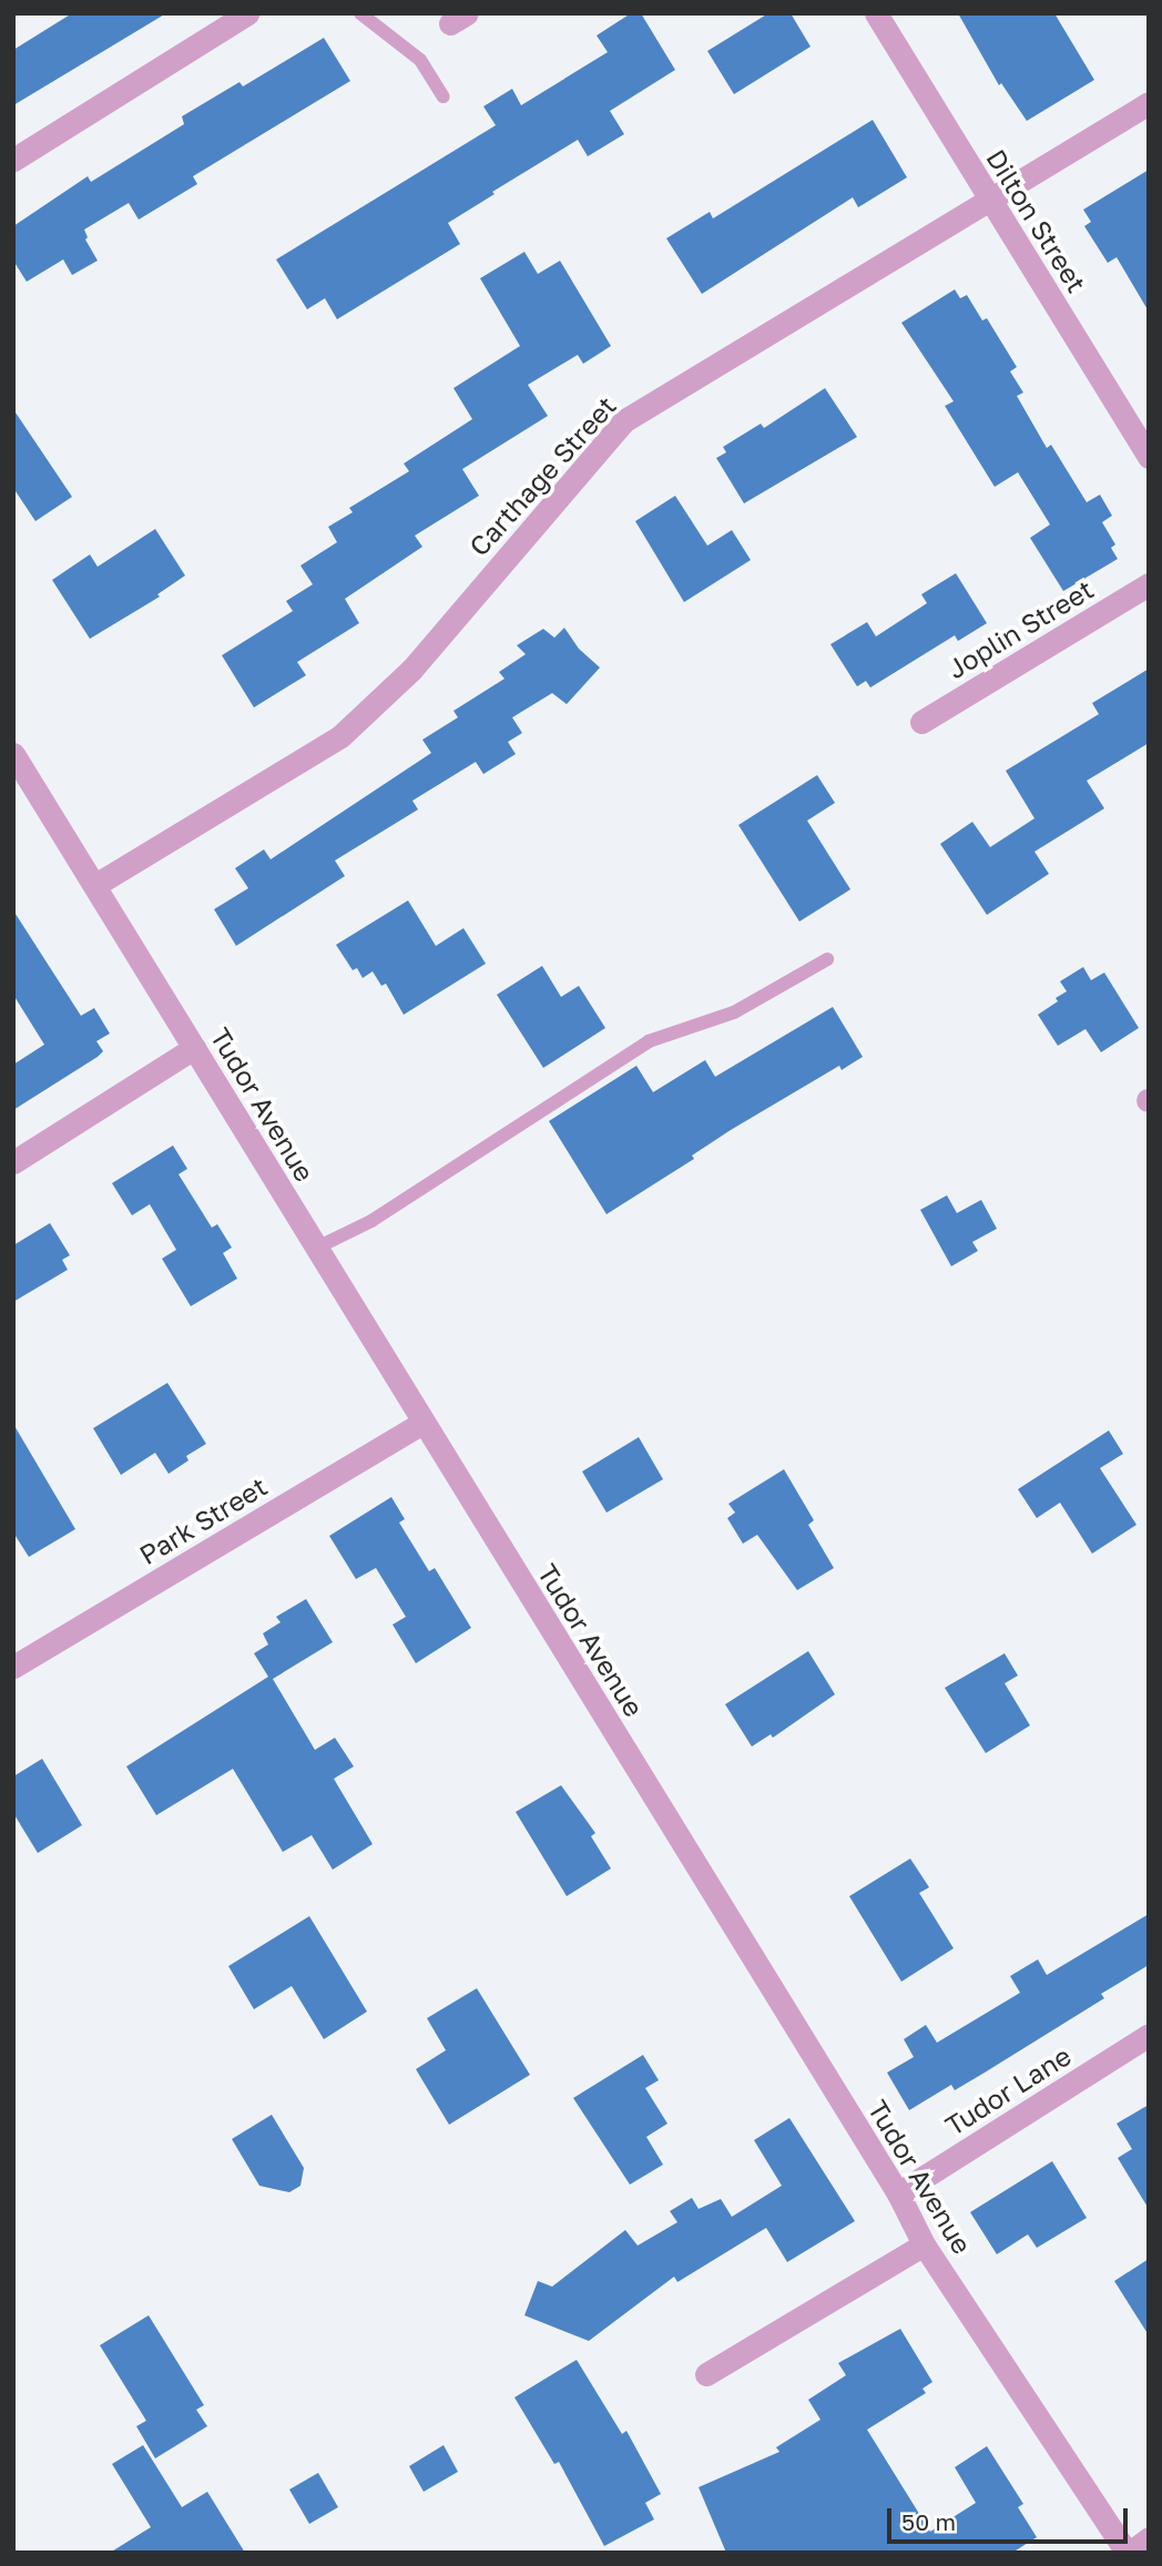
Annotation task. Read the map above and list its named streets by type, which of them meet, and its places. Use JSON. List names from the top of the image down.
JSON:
{
  "streets": {
    "street": [
      "Dilton Street",
      "Carthage Street",
      "Joplin Street",
      "Tudor Avenue",
      "Park Street",
      "Tudor Lane"
    ]
  },
  "crossings": [
    ["Dilton Street", "Carthage Street"],
    ["Carthage Street", "Tudor Avenue"],
    ["Tudor Avenue", "Park Street"],
    ["Tudor Avenue", "Tudor Lane"]
  ],
  "scale_bar": "50 m"
}
